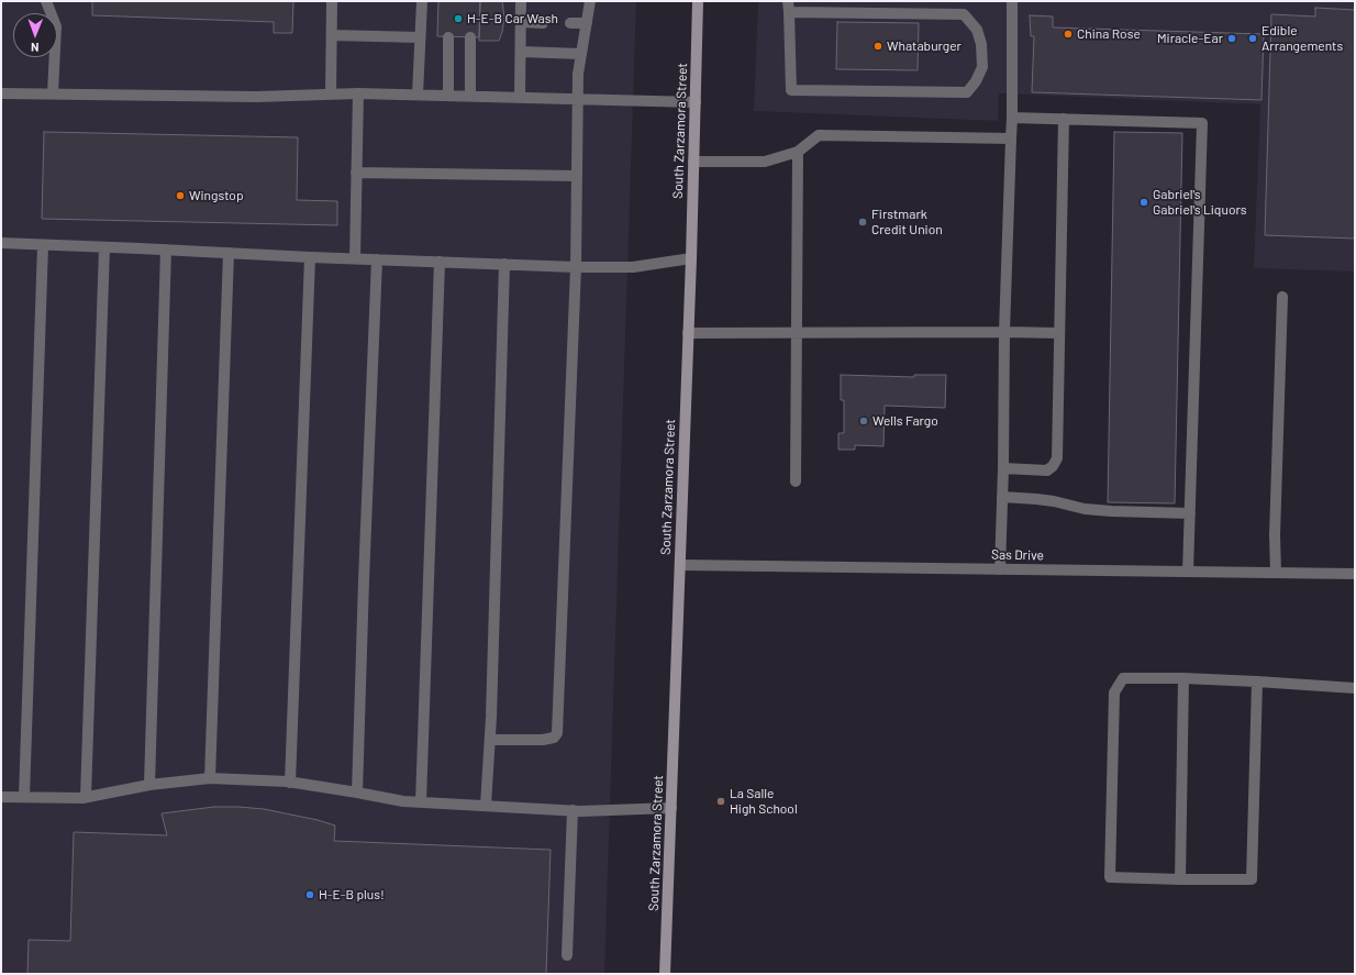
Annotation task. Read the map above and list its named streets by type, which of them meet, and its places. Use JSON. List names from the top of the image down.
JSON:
{
  "streets": {
    "main road": ["South Zarzamora Street"],
    "street": ["Sas Drive"]
  },
  "crossings": [
    ["South Zarzamora Street", "Sas Drive"]
  ],
  "places": [
    "H-E-B Car Wash",
    "China Rose",
    "Miracle-Ear",
    "Edible Arrangements",
    "Whataburger",
    "Wingstop",
    "Gabriel's Gabriel's Liquors",
    "Firstmark Credit Union",
    "Wells Fargo",
    "La Salle High School",
    "H-E-B plus!"
  ],
  "north": "bottom"
}
